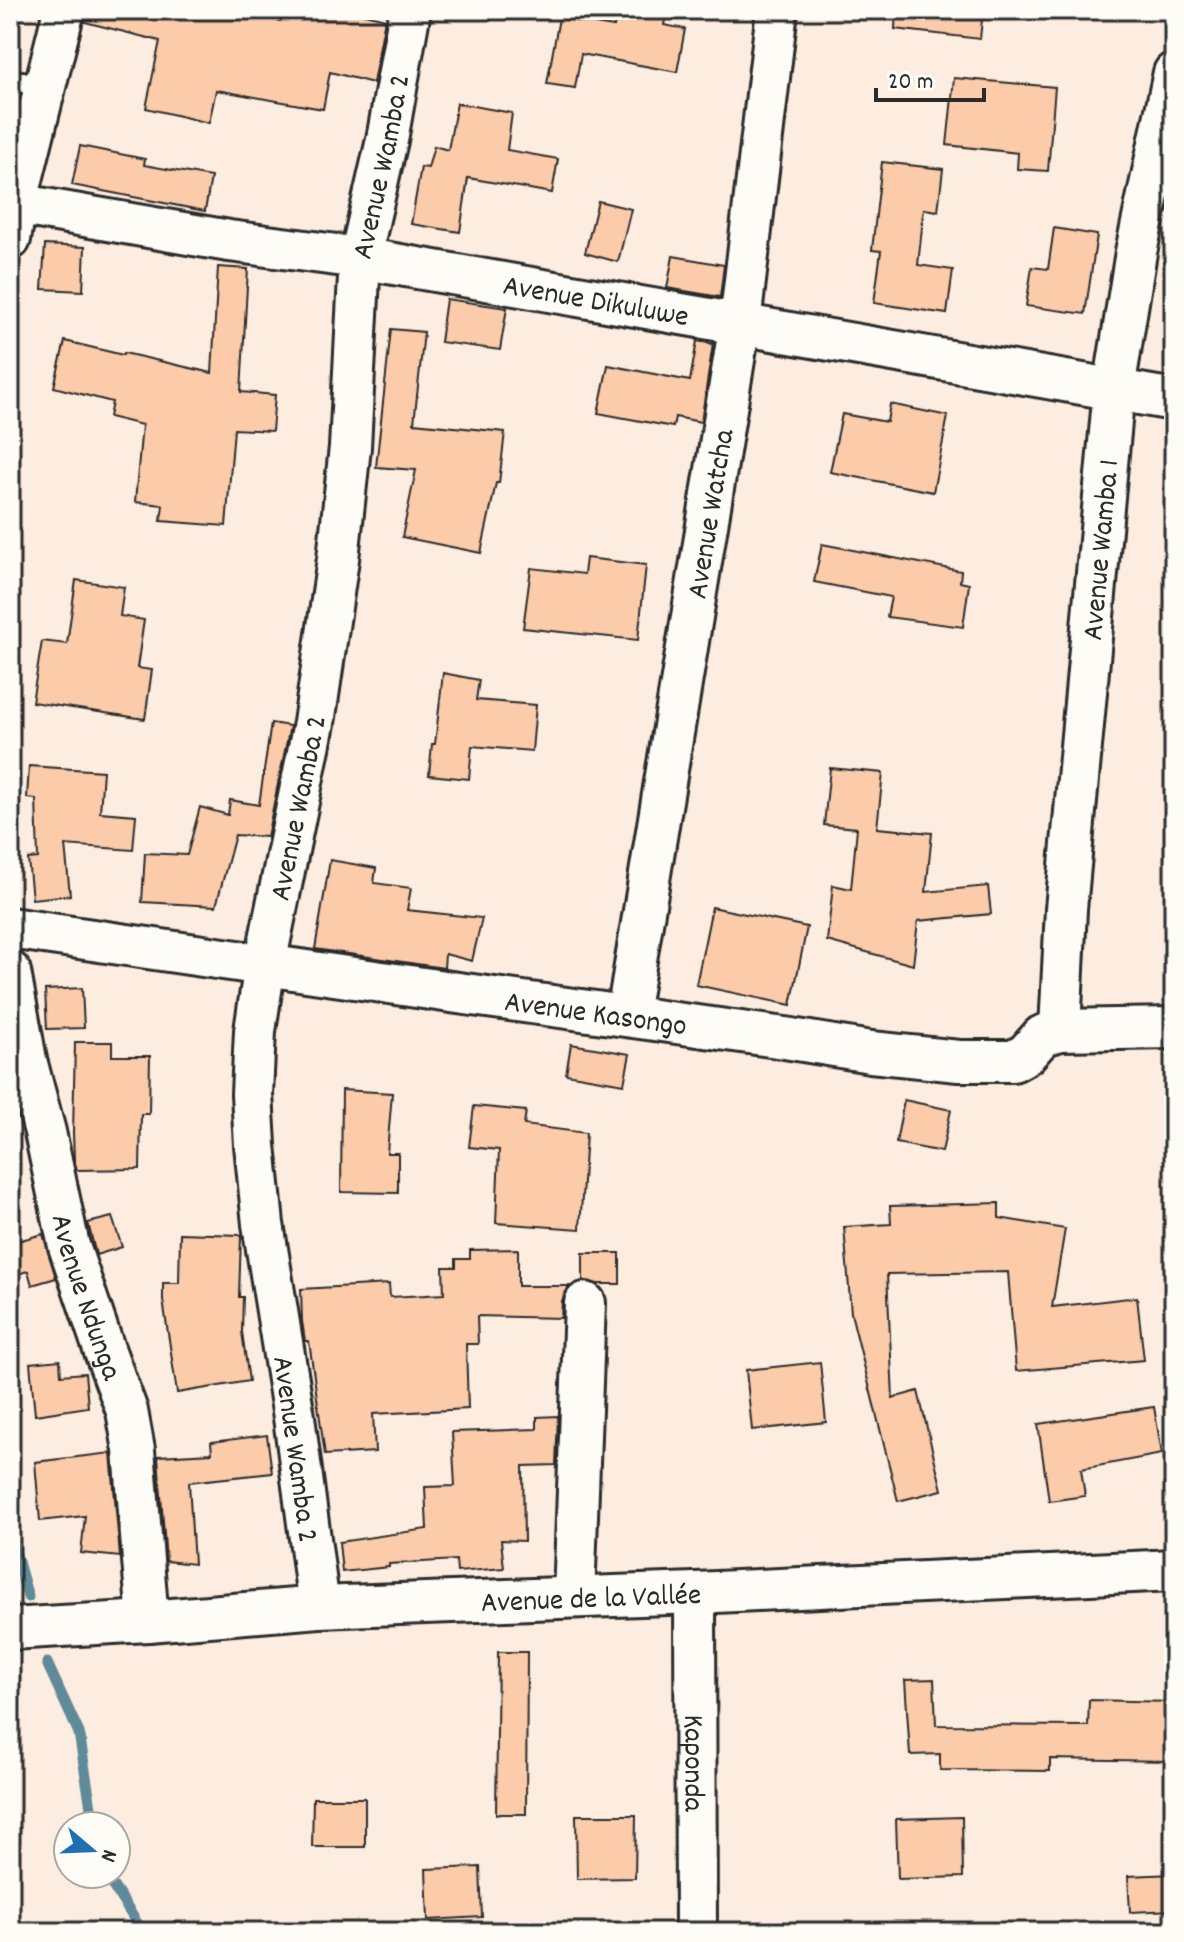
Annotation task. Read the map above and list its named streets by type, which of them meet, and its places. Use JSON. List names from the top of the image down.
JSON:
{
  "streets": {
    "street": [
      "Avenue Wamba 2",
      "Avenue Dikuluwe",
      "Avenue Watcha",
      "Avenue Wamba 1",
      "Avenue Kasongo",
      "Avenue Ndunga",
      "Avenue de la Vallée",
      "Kaponda"
    ]
  },
  "crossings": [
    ["Avenue Wamba 2", "Avenue Dikuluwe"],
    ["Avenue Wamba 2", "Avenue Kasongo"],
    ["Avenue Wamba 2", "Avenue de la Vallée"],
    ["Avenue Dikuluwe", "Avenue Watcha"],
    ["Avenue Dikuluwe", "Avenue Wamba 1"],
    ["Avenue Watcha", "Avenue Kasongo"],
    ["Avenue Wamba 1", "Avenue Kasongo"],
    ["Avenue Ndunga", "Avenue de la Vallée"],
    ["Avenue de la Vallée", "Kaponda"]
  ],
  "scale_bar": "20 m",
  "north": "right"
}
